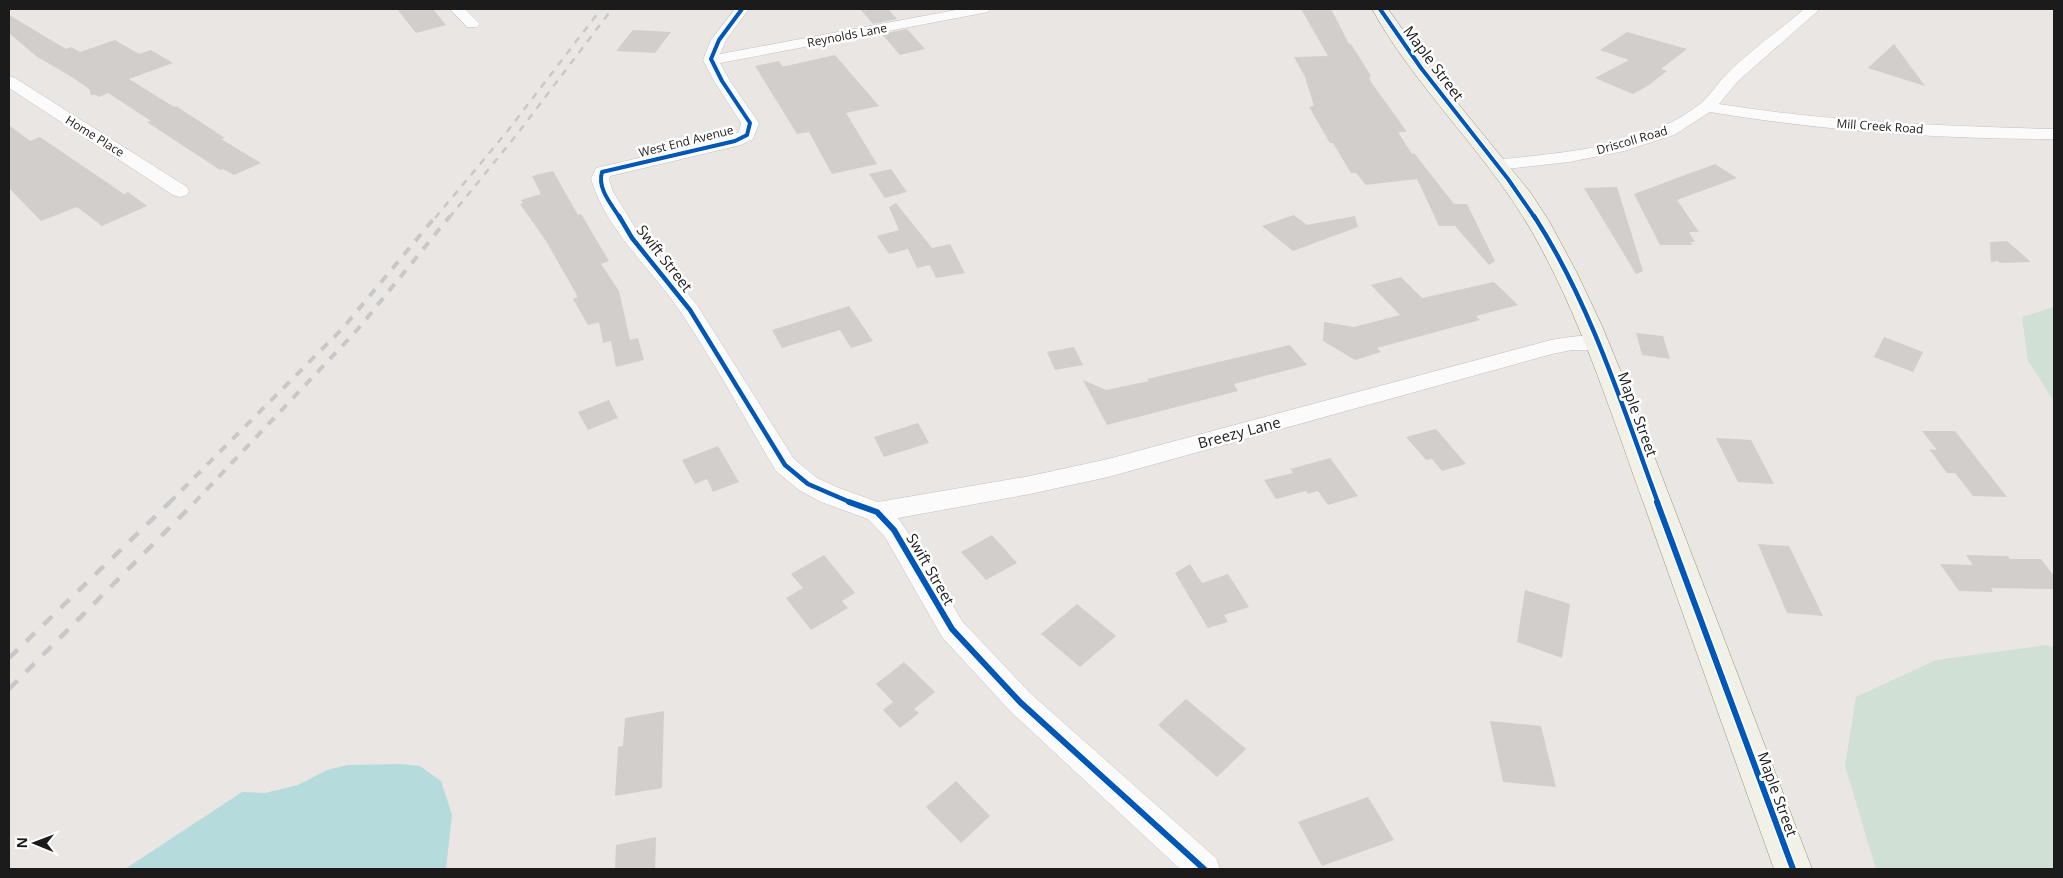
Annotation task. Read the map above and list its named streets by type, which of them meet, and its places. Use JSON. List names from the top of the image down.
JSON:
{
  "streets": {
    "street": [
      "Reynolds Lane",
      "Maple Street",
      "Mill Creek Road",
      "Home Place",
      "Driscoll Road",
      "West End Avenue",
      "Swift Street",
      "Breezy Lane"
    ]
  },
  "crossings": [
    ["Reynolds Lane", "West End Avenue"],
    ["Maple Street", "Driscoll Road"],
    ["Maple Street", "Breezy Lane"],
    ["Mill Creek Road", "Driscoll Road"],
    ["West End Avenue", "Swift Street"],
    ["Swift Street", "Breezy Lane"]
  ],
  "north": "left"
}
